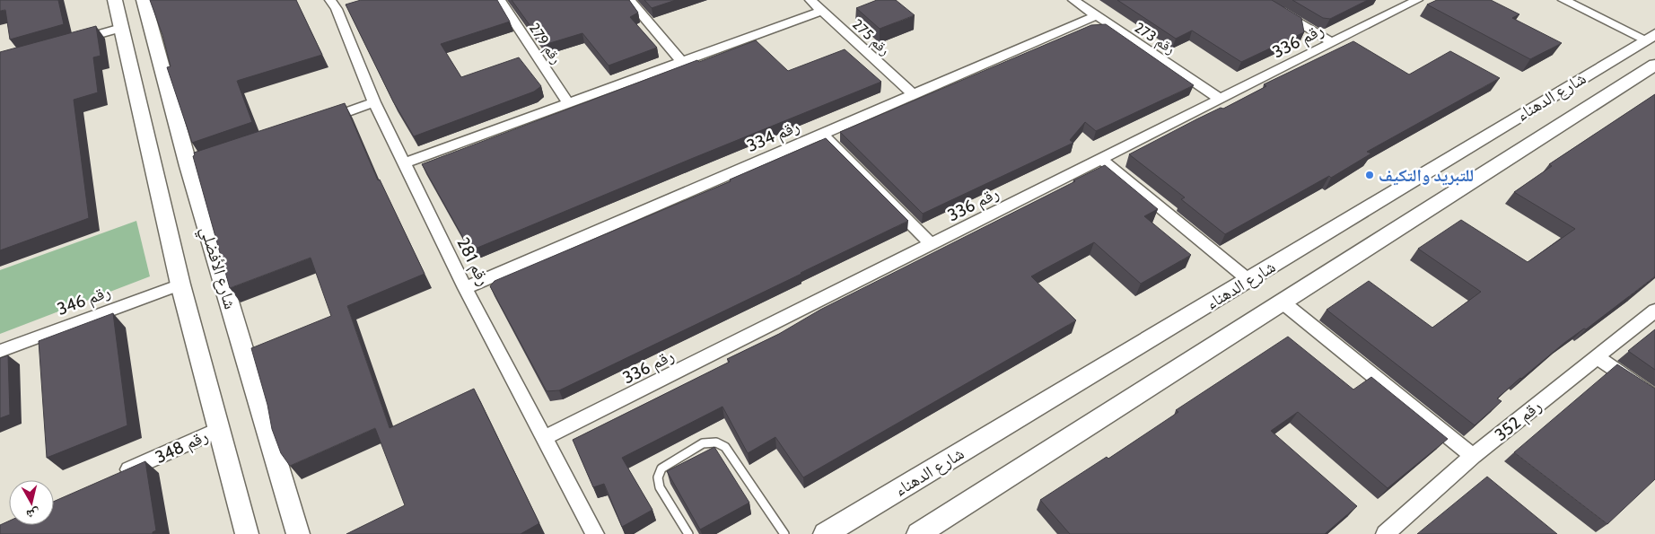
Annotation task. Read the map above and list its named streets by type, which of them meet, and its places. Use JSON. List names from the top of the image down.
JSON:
{
  "streets": {
    "street": [
      "رقم 275",
      "رقم 273",
      "رقم 336",
      "رقم 279",
      "شارع الدهناء",
      "رقم 334",
      "رقم 281",
      "شارع الأفضلي",
      "رقم 346",
      "رقم 352",
      "رقم 348"
    ]
  },
  "crossings": [
    ["رقم 275", "رقم 334"],
    ["رقم 273", "رقم 336"],
    ["رقم 273", "رقم 334"],
    ["رقم 336", "رقم 281"],
    ["رقم 334", "رقم 281"]
  ],
  "places": ["للتبرید والتکیف"],
  "north": "bottom"
}
